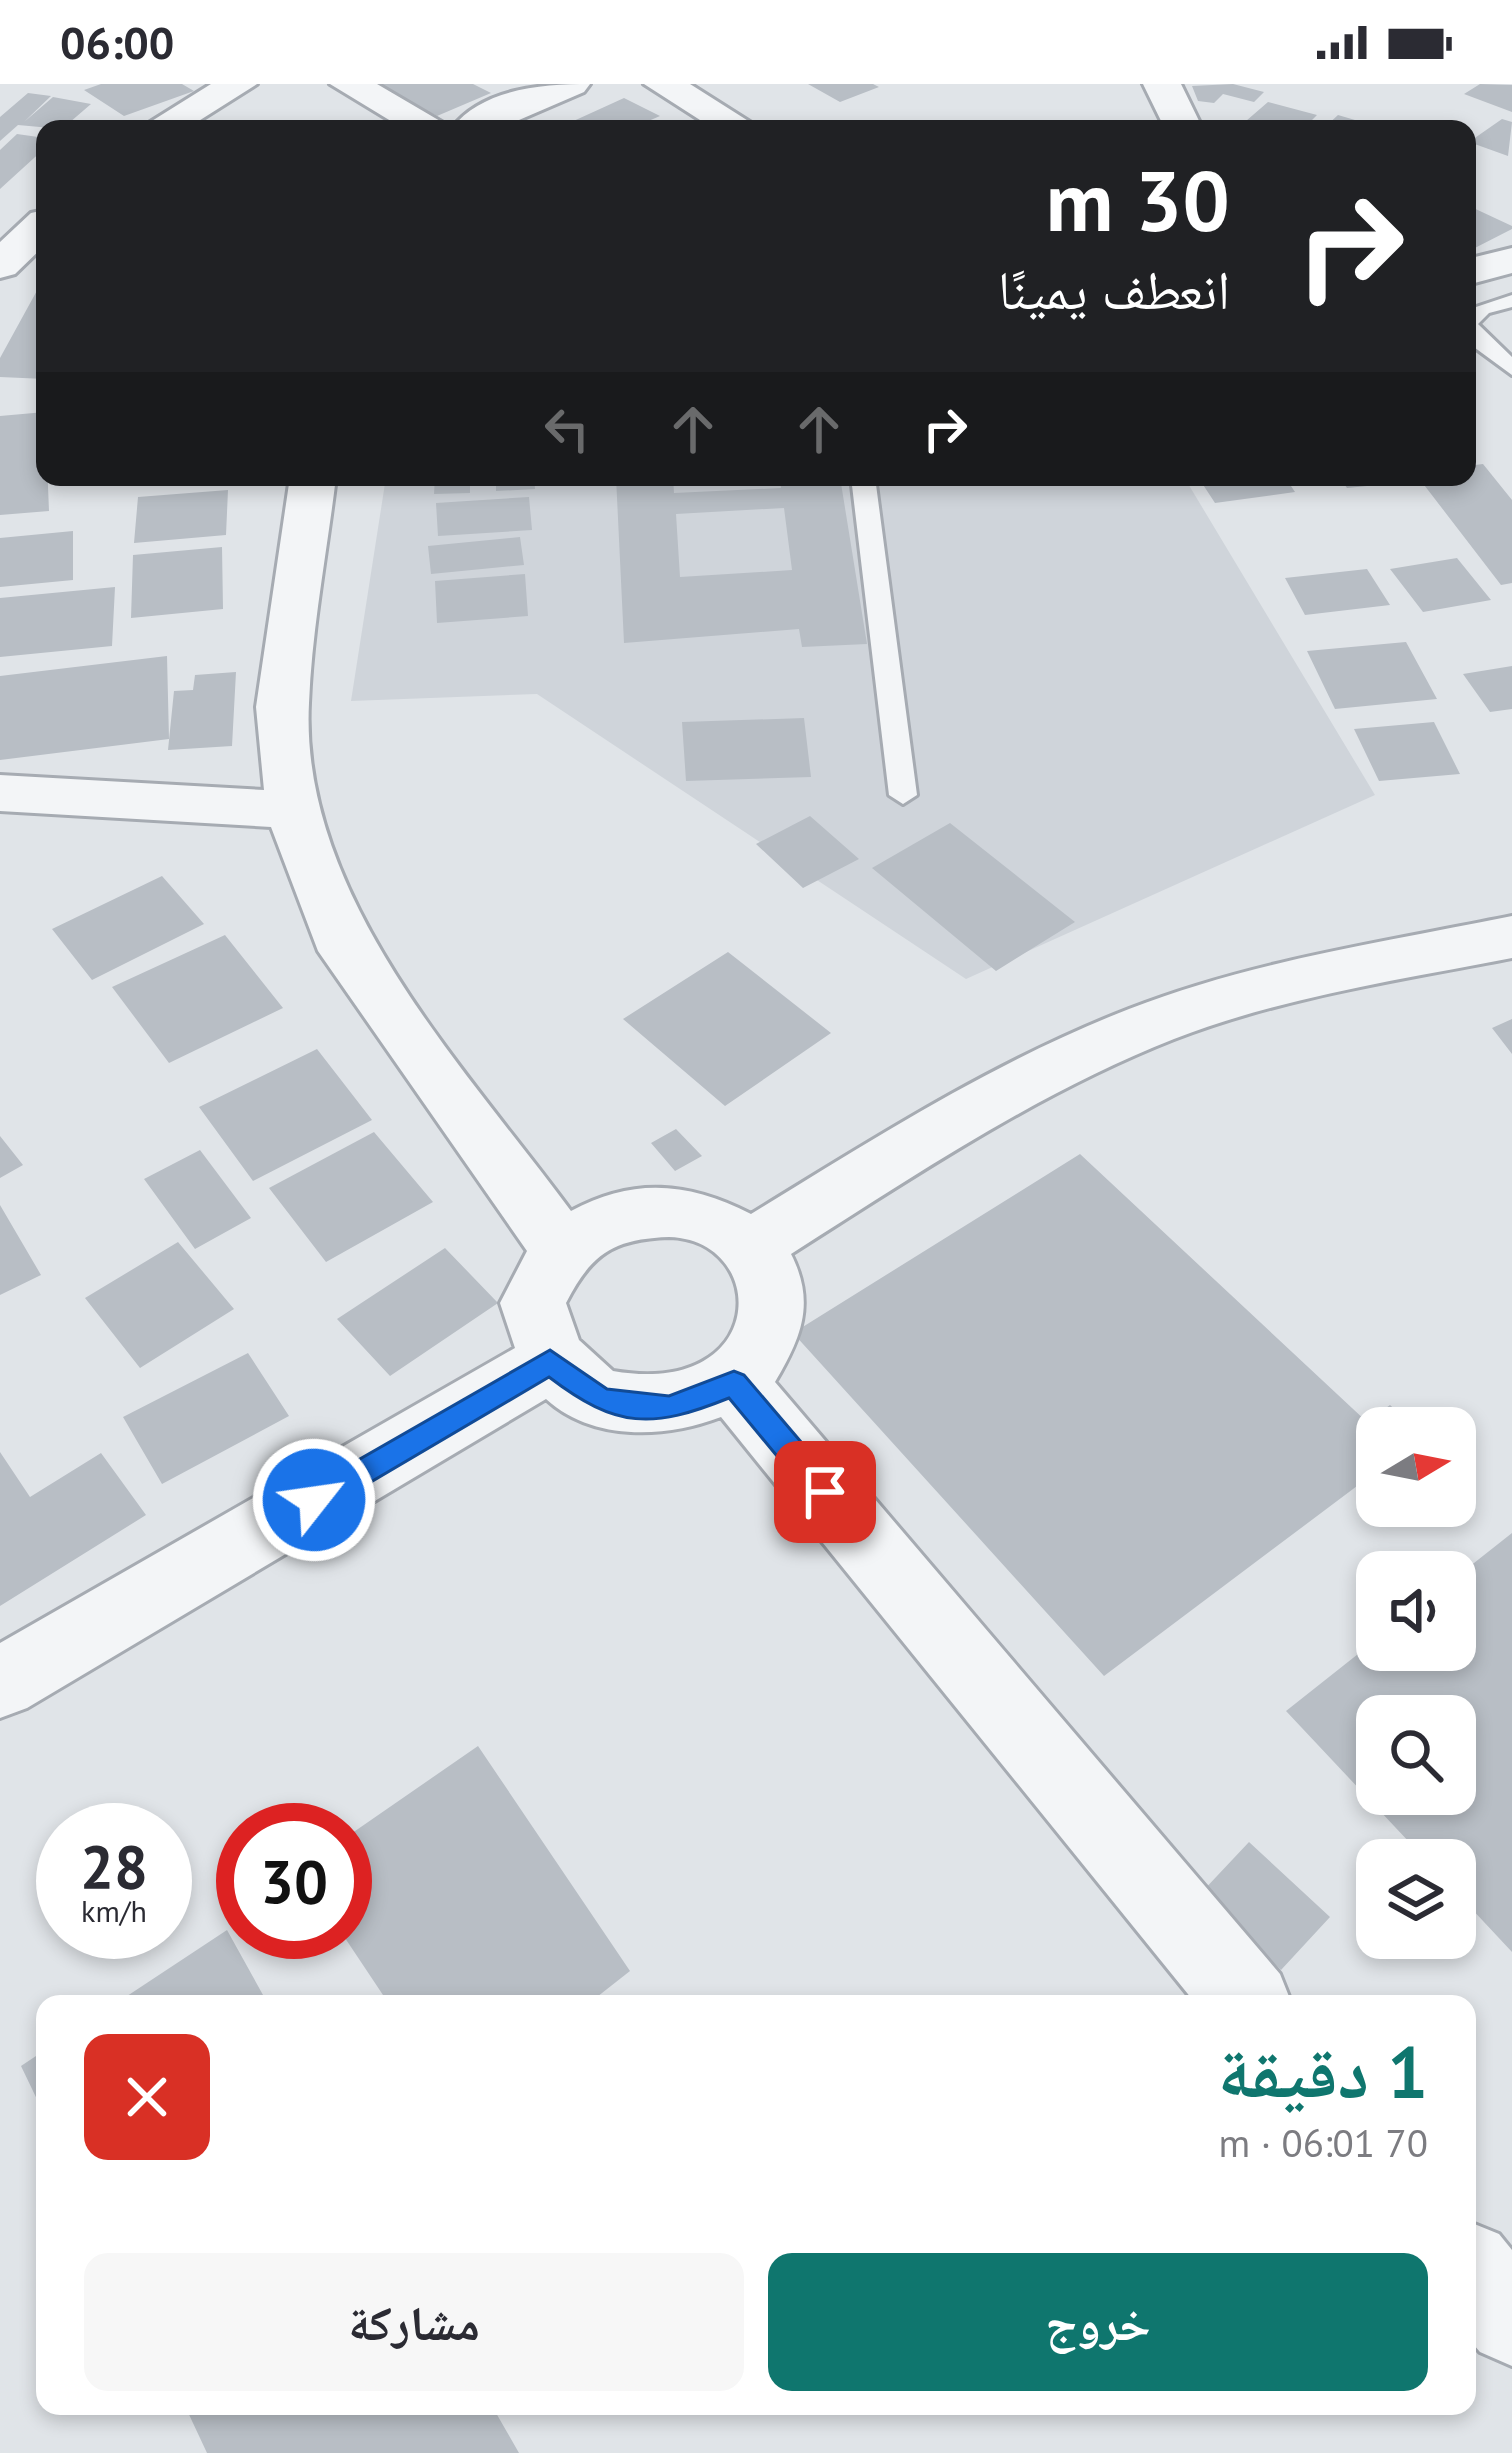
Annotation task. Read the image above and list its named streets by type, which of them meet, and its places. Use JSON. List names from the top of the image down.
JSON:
{
  "north": "right",
  "page": {
    "status": "06:00",
    "turn": ["30 m", "انعطف يمينًا"],
    "speed": "28 km/h",
    "limit": "30",
    "heading": ["1 دقيقة", "70 m · 06:01"],
    "buttons": ["خروج", "مشاركة"]
  }
}
